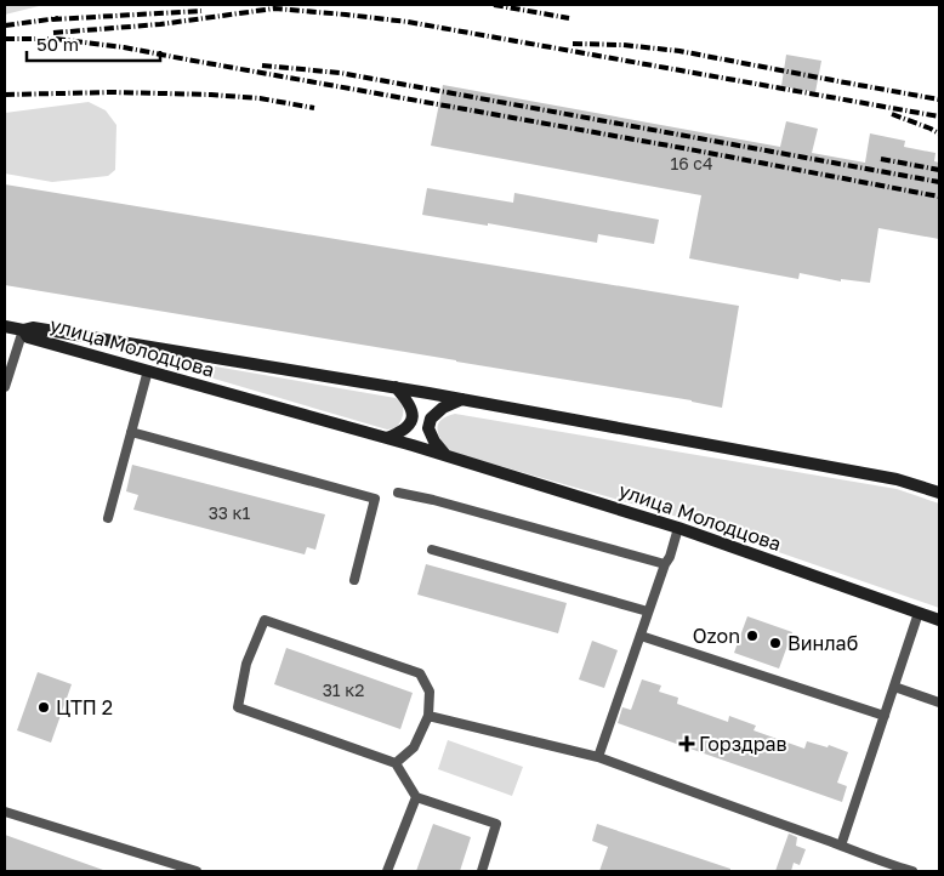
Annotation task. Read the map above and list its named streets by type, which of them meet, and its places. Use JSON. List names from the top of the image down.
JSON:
{
  "streets": {
    "street": ["улица Молодцова"]
  },
  "places": {
    "other": ["Ozon", "Винлаб", "ЦТП 2"],
    "health": ["Горздрав"]
  },
  "house_numbers": ["16 с4", "33 к1", "31 к2"],
  "scale_bar": "50 m"
}
